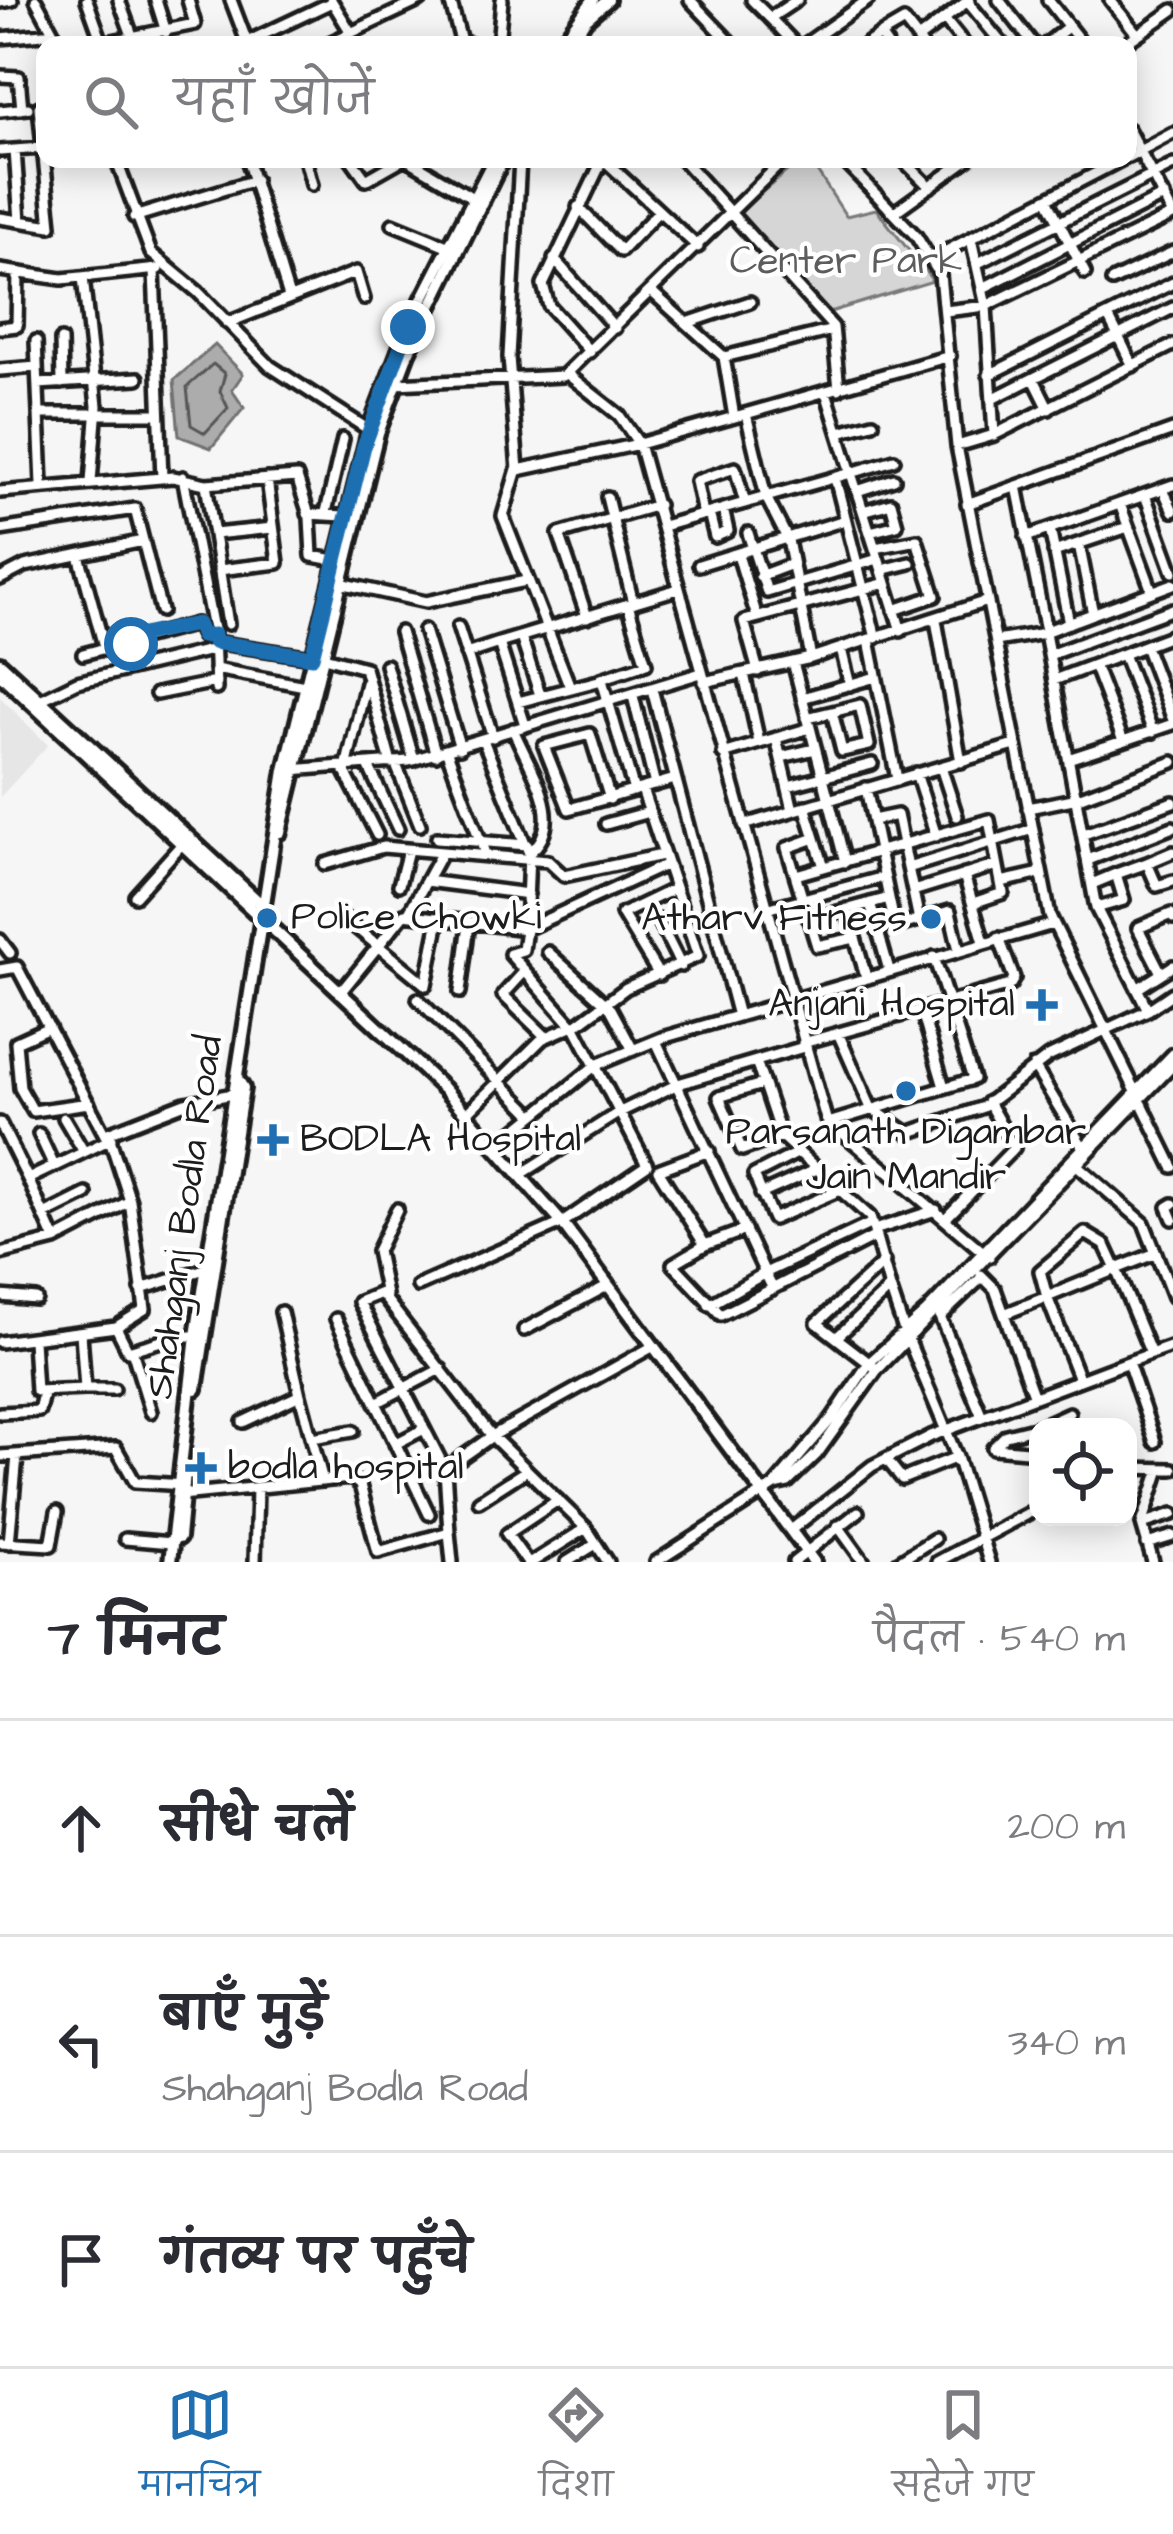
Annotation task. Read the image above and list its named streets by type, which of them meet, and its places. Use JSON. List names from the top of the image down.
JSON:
{
  "streets": {
    "main road": ["Shahganj Bodla Road"]
  },
  "parks": ["Center Park"],
  "places": {
    "other": ["Police Chowki", "Atharv Fitness", "Parsanath Digambar Jain Mandir"],
    "health": ["Anjani Hospital", "BODLA Hospital", "bodla hospital"]
  },
  "page": {
    "search": "यहाँ खोजें",
    "heading": ["7 मिनट", "पैदल · 540 m"],
    "list": [
      ["सीधे चलें", "200 m"],
      ["बाएँ मुड़ें", "Shahganj Bodla Road", "340 m"],
      "गंतव्य पर पहुँचे"
    ],
    "nav": ["मानचित्र", "दिशा", "सहेजे गए"]
  }
}
